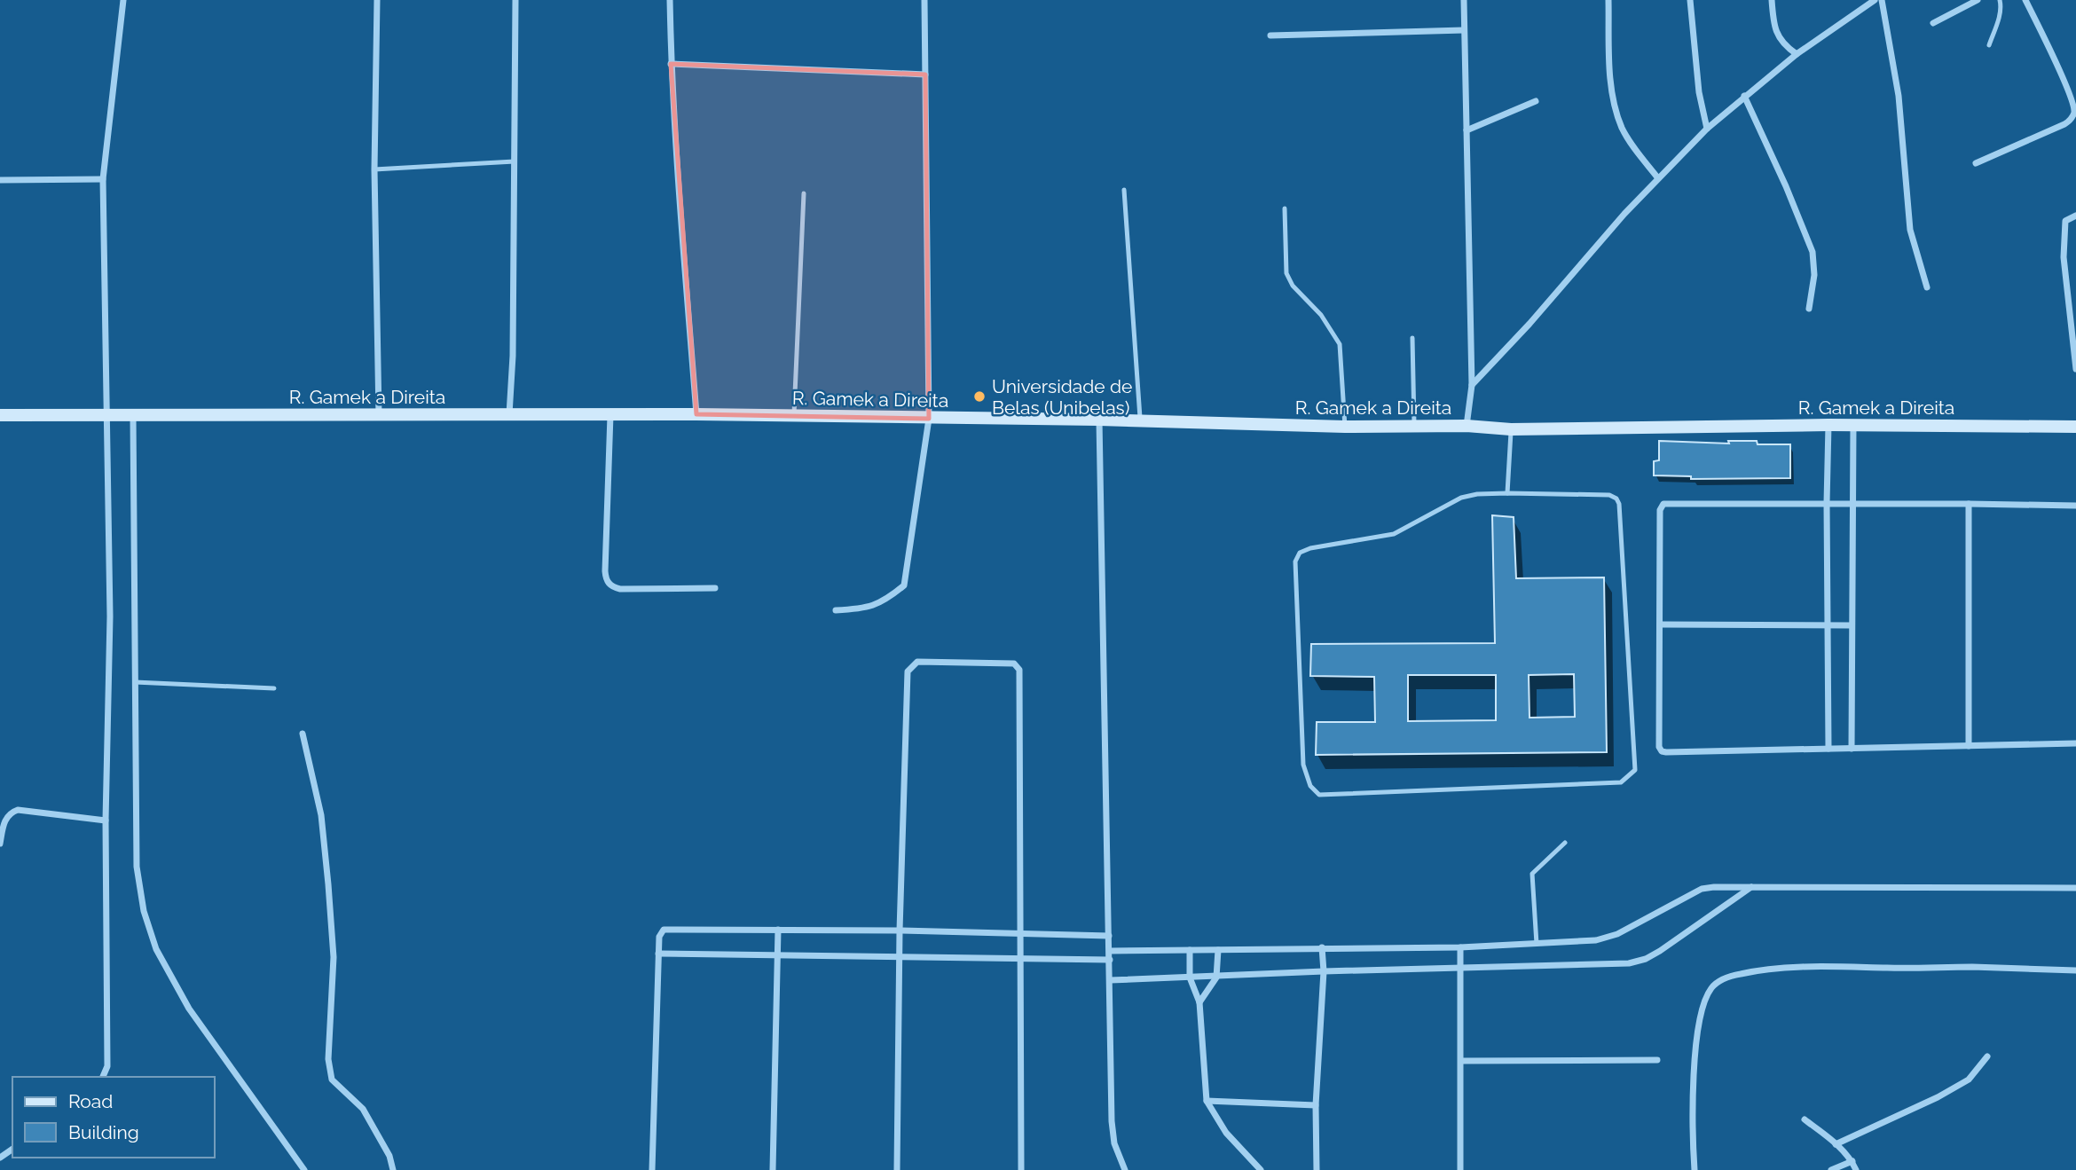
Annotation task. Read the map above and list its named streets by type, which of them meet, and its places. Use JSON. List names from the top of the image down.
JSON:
{
  "streets": {
    "main road": ["R. Gamek a Direita"]
  },
  "places": ["Universidade de Belas (Unibelas)"],
  "legend": ["Road", "Building"]
}
